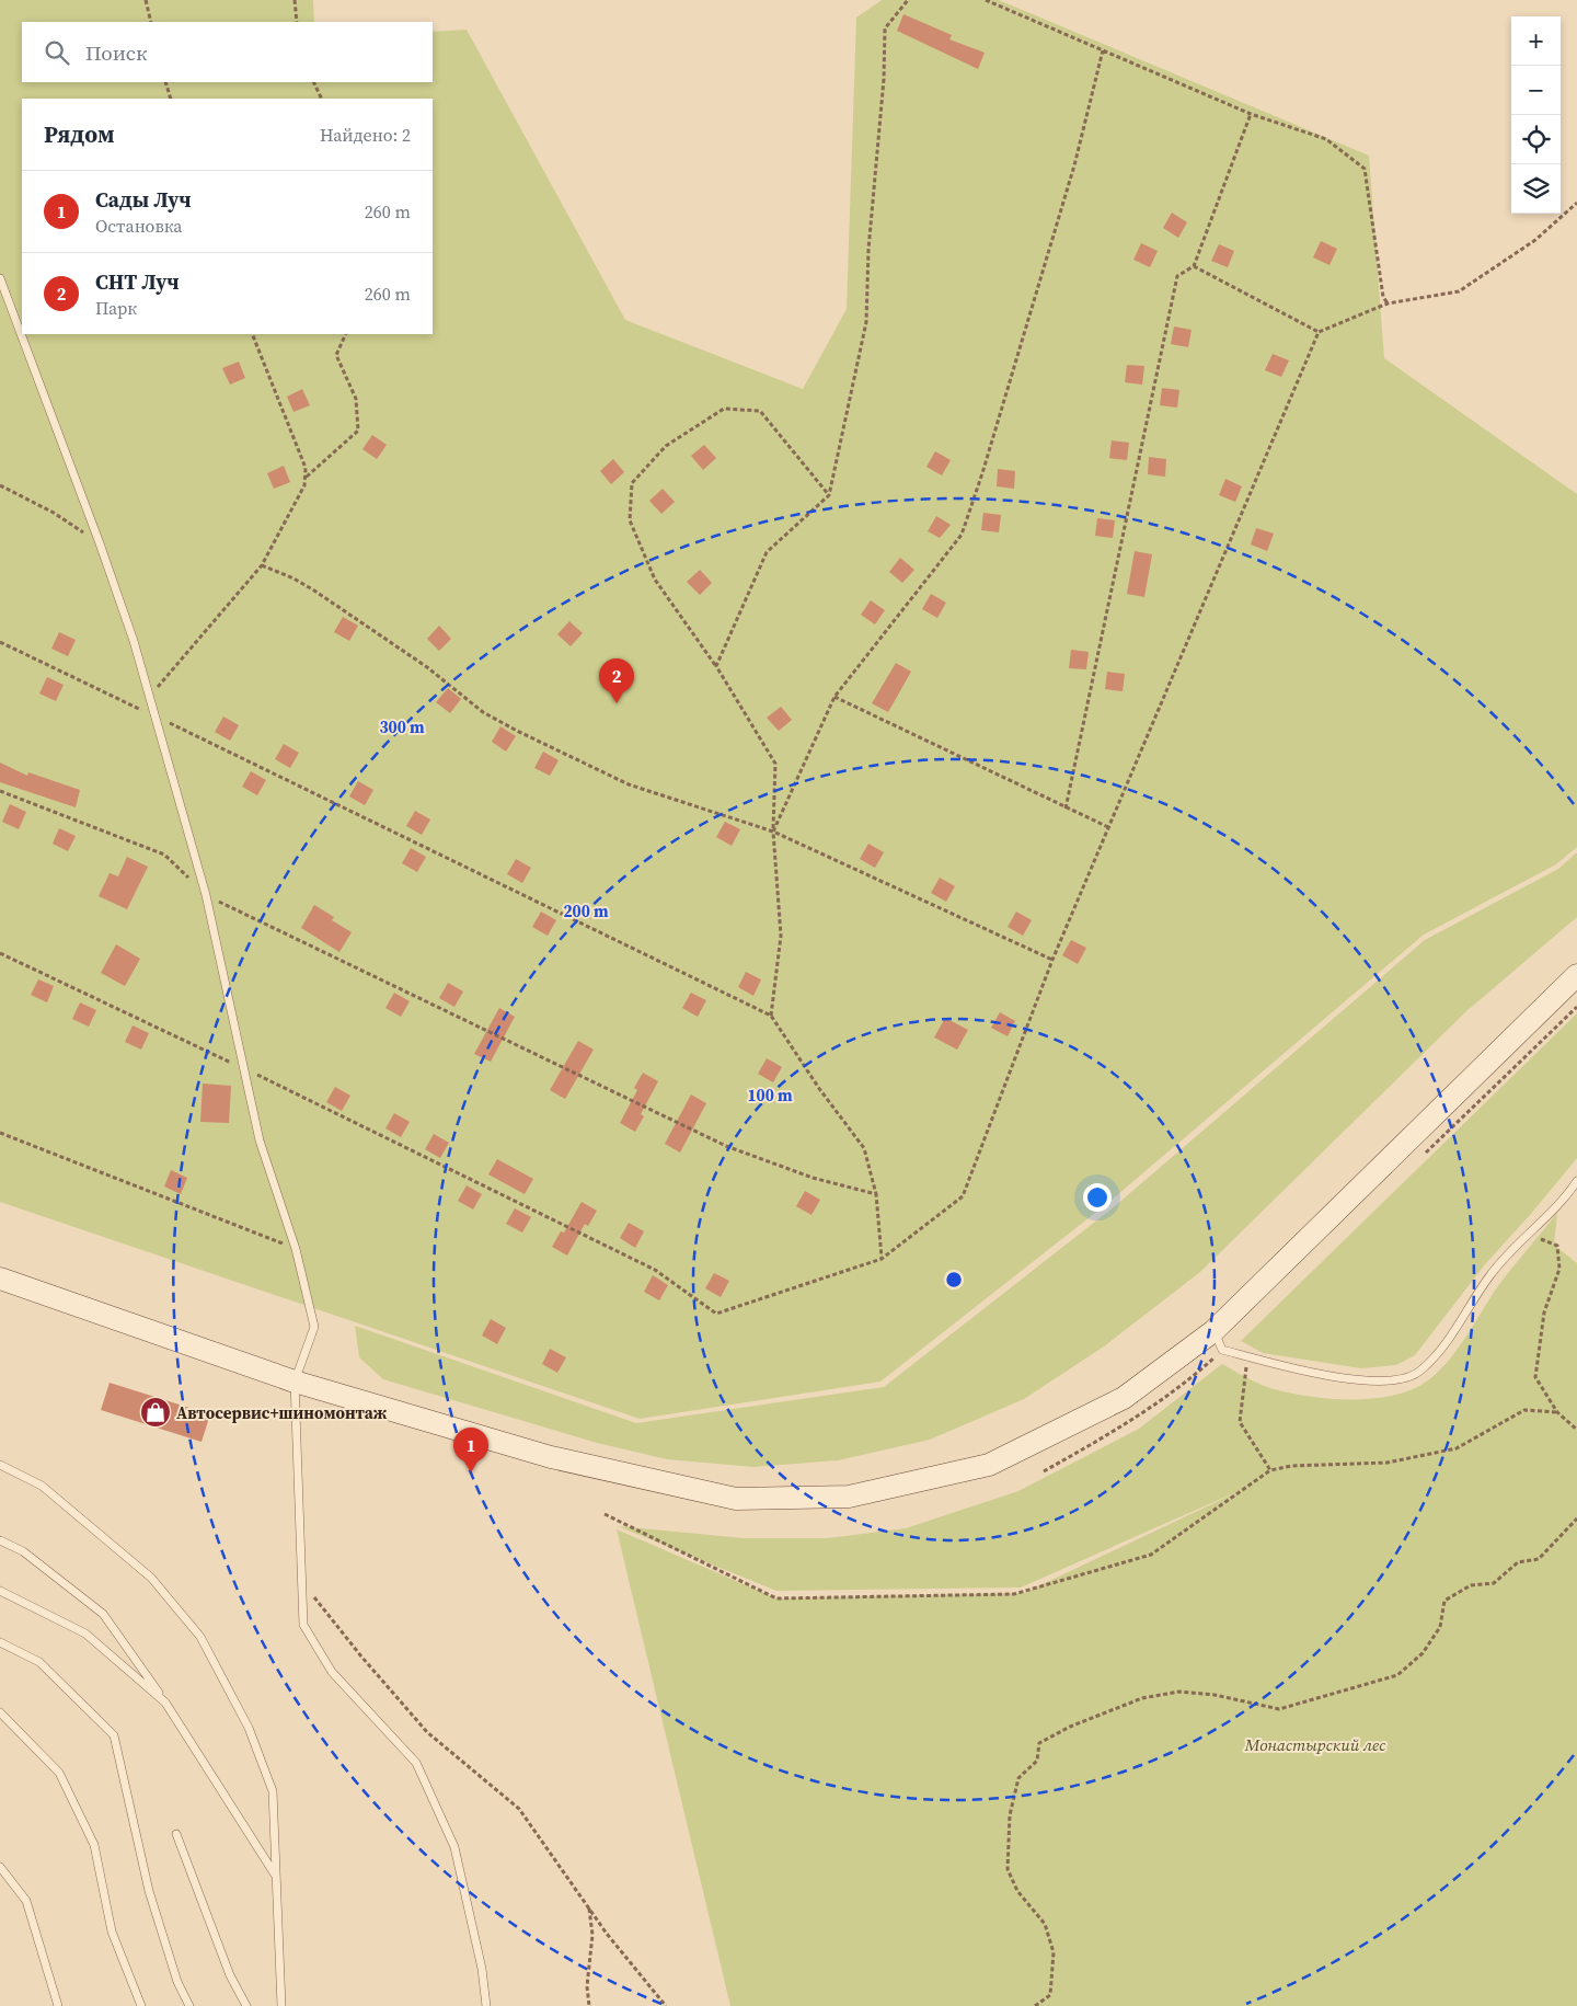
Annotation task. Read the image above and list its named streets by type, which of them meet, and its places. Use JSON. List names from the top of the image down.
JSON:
{
  "parks": ["Монастырский лес"],
  "places": {
    "shop": ["Автосервис+шиномонтаж"]
  },
  "page": {
    "map_buttons": ["+", "−"],
    "search": "Поиск",
    "heading": ["Рядом", "Найдено: 2"],
    "list": [
      {
        "mark": "1",
        "name": "Сады Луч",
        "note": "Остановка",
        "value": "260 m"
      },
      {
        "mark": "2",
        "name": "СНТ Луч",
        "note": "Парк",
        "value": "260 m"
      }
    ],
    "pins": ["2", "1"]
  },
  "rings": ["300 m", "200 m", "100 m"]
}
